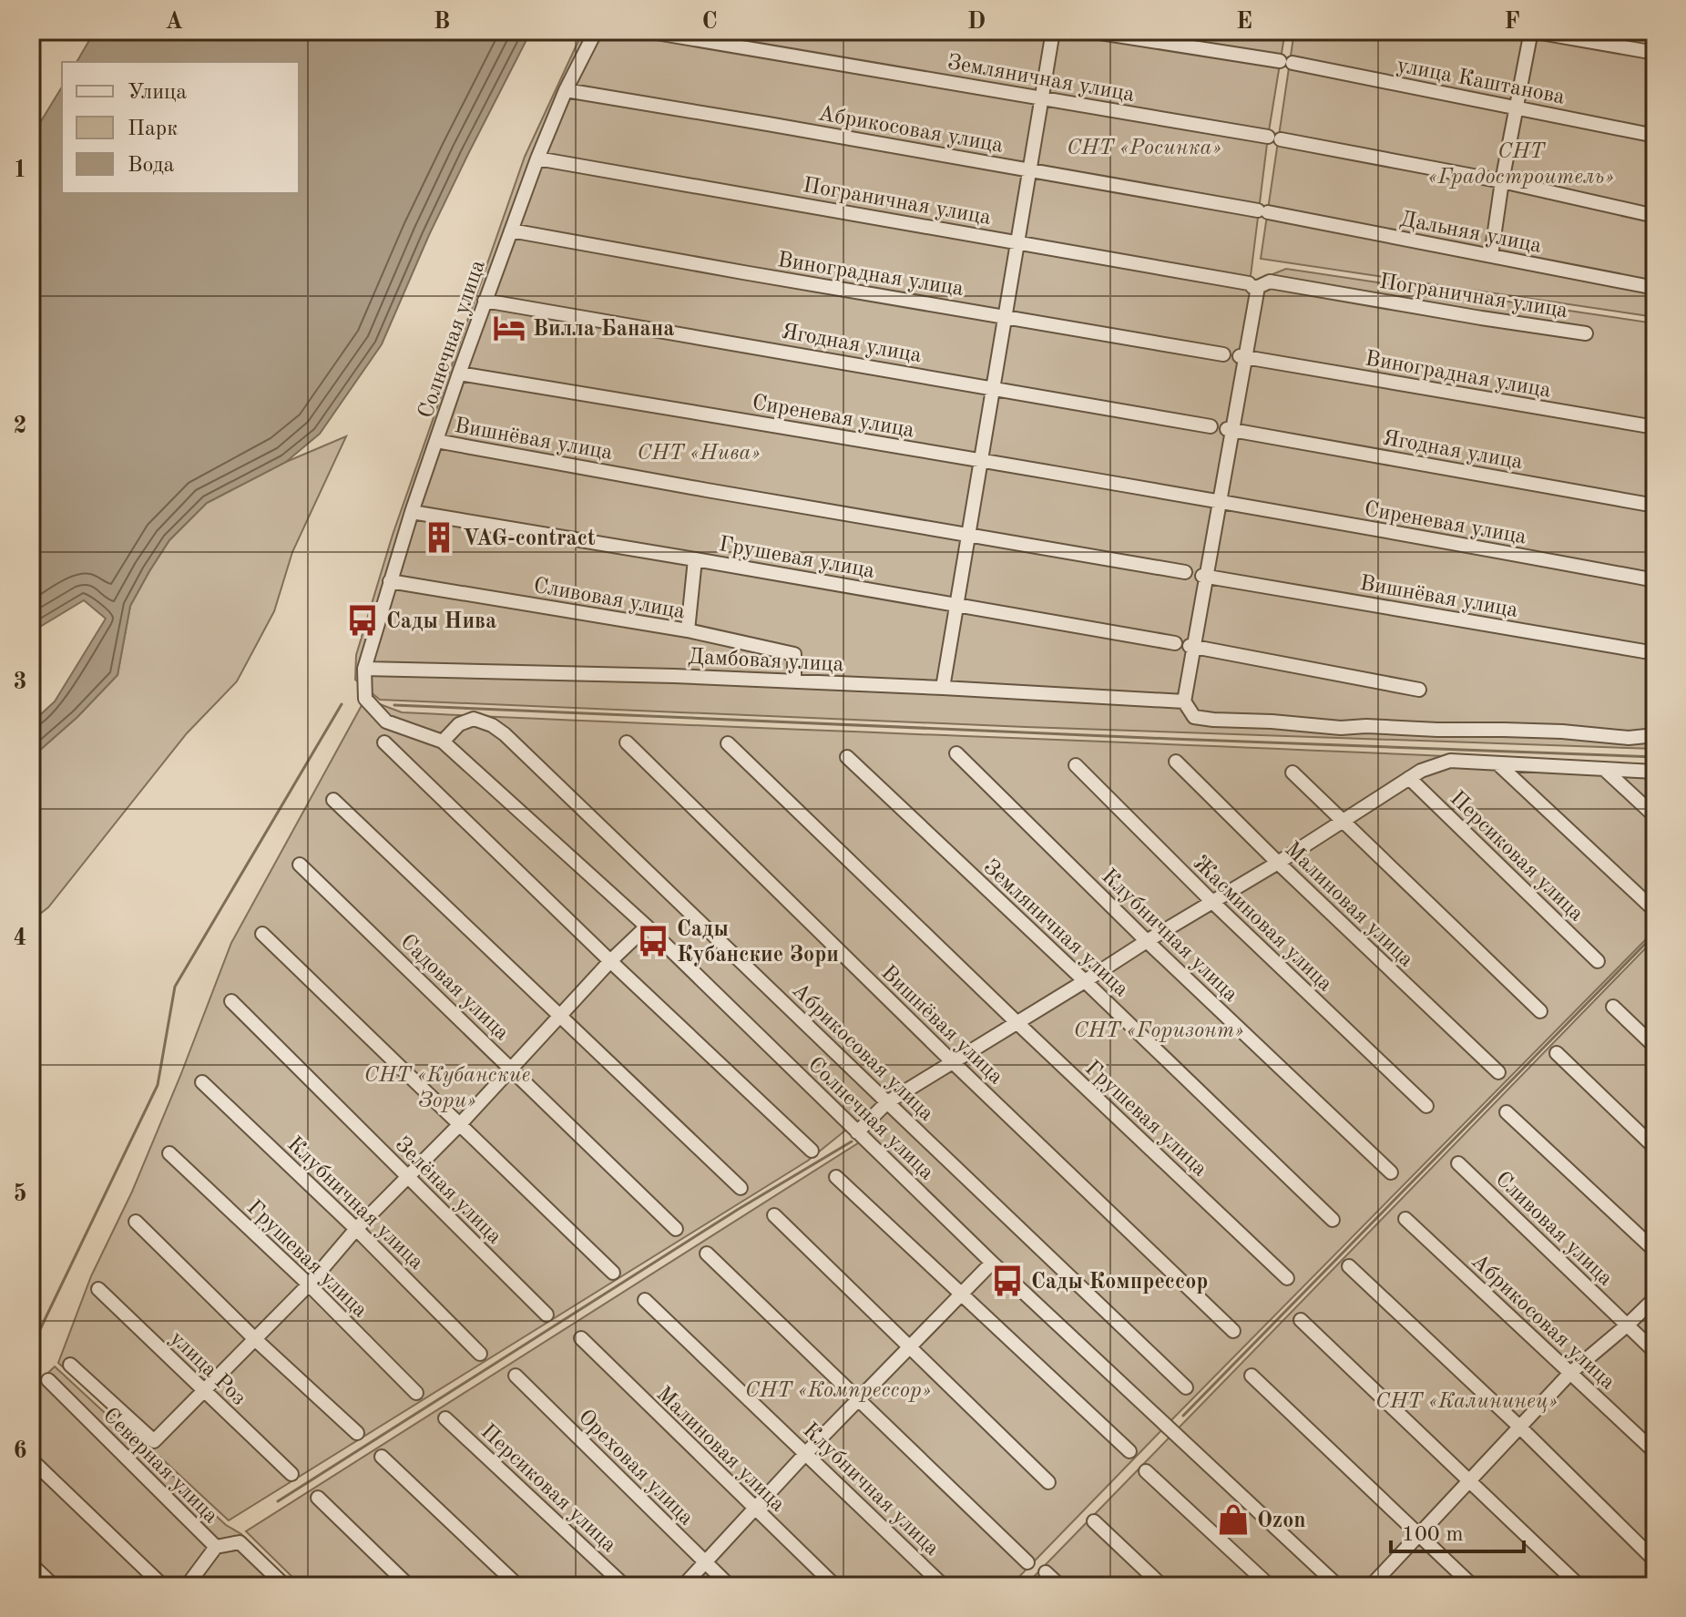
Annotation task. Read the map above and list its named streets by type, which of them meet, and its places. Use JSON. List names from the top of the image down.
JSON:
{
  "streets": {
    "street": [
      "Земляничная улица",
      "улица Каштанова",
      "Абрикосовая улица",
      "Пограничная улица",
      "Дальняя улица",
      "Виноградная улица",
      "Солнечная улица",
      "Ягодная улица",
      "Сиреневая улица",
      "Вишнёвая улица",
      "Грушевая улица",
      "Сливовая улица",
      "Дамбовая улица",
      "Персиковая улица",
      "Малиновая улица",
      "Жасминовая улица",
      "Клубничная улица",
      "Садовая улица",
      "Зелёная улица",
      "улица Роз",
      "Северная улица",
      "Ореховая улица"
    ]
  },
  "crossings": [
    ["Абрикосовая улица", "Дальняя улица"],
    ["Абрикосовая улица", "Солнечная улица"],
    ["Пограничная улица", "Солнечная улица"],
    ["Виноградная улица", "Солнечная улица"],
    ["Солнечная улица", "Ягодная улица"],
    ["Солнечная улица", "Сиреневая улица"],
    ["Солнечная улица", "Вишнёвая улица"],
    ["Солнечная улица", "Грушевая улица"],
    ["Солнечная улица", "Сливовая улица"],
    ["Солнечная улица", "Дамбовая улица"],
    ["Сливовая улица", "Дамбовая улица"]
  ],
  "parks": [
    "СНТ «Росинка»",
    "СНТ «Градостроитель»",
    "СНТ «Нива»",
    "СНТ «Горизонт»",
    "СНТ «Кубанские Зори»",
    "СНТ «Компрессор»",
    "СНТ «Калининец»"
  ],
  "places": {
    "hotel": ["Вилла Банана"],
    "building": ["VAG-contract"],
    "bus stop": ["Сады Нива", "Сады Кубанские Зори", "Сады Компрессор"],
    "shop": ["Ozon"]
  },
  "legend": ["Улица", "Парк", "Вода"],
  "scale_bar": "100 m",
  "grid": {
    "columns": [
      "A",
      "B",
      "C",
      "D",
      "E",
      "F"
    ],
    "rows": [
      "1",
      "2",
      "3",
      "4",
      "5",
      "6"
    ]
  }
}
